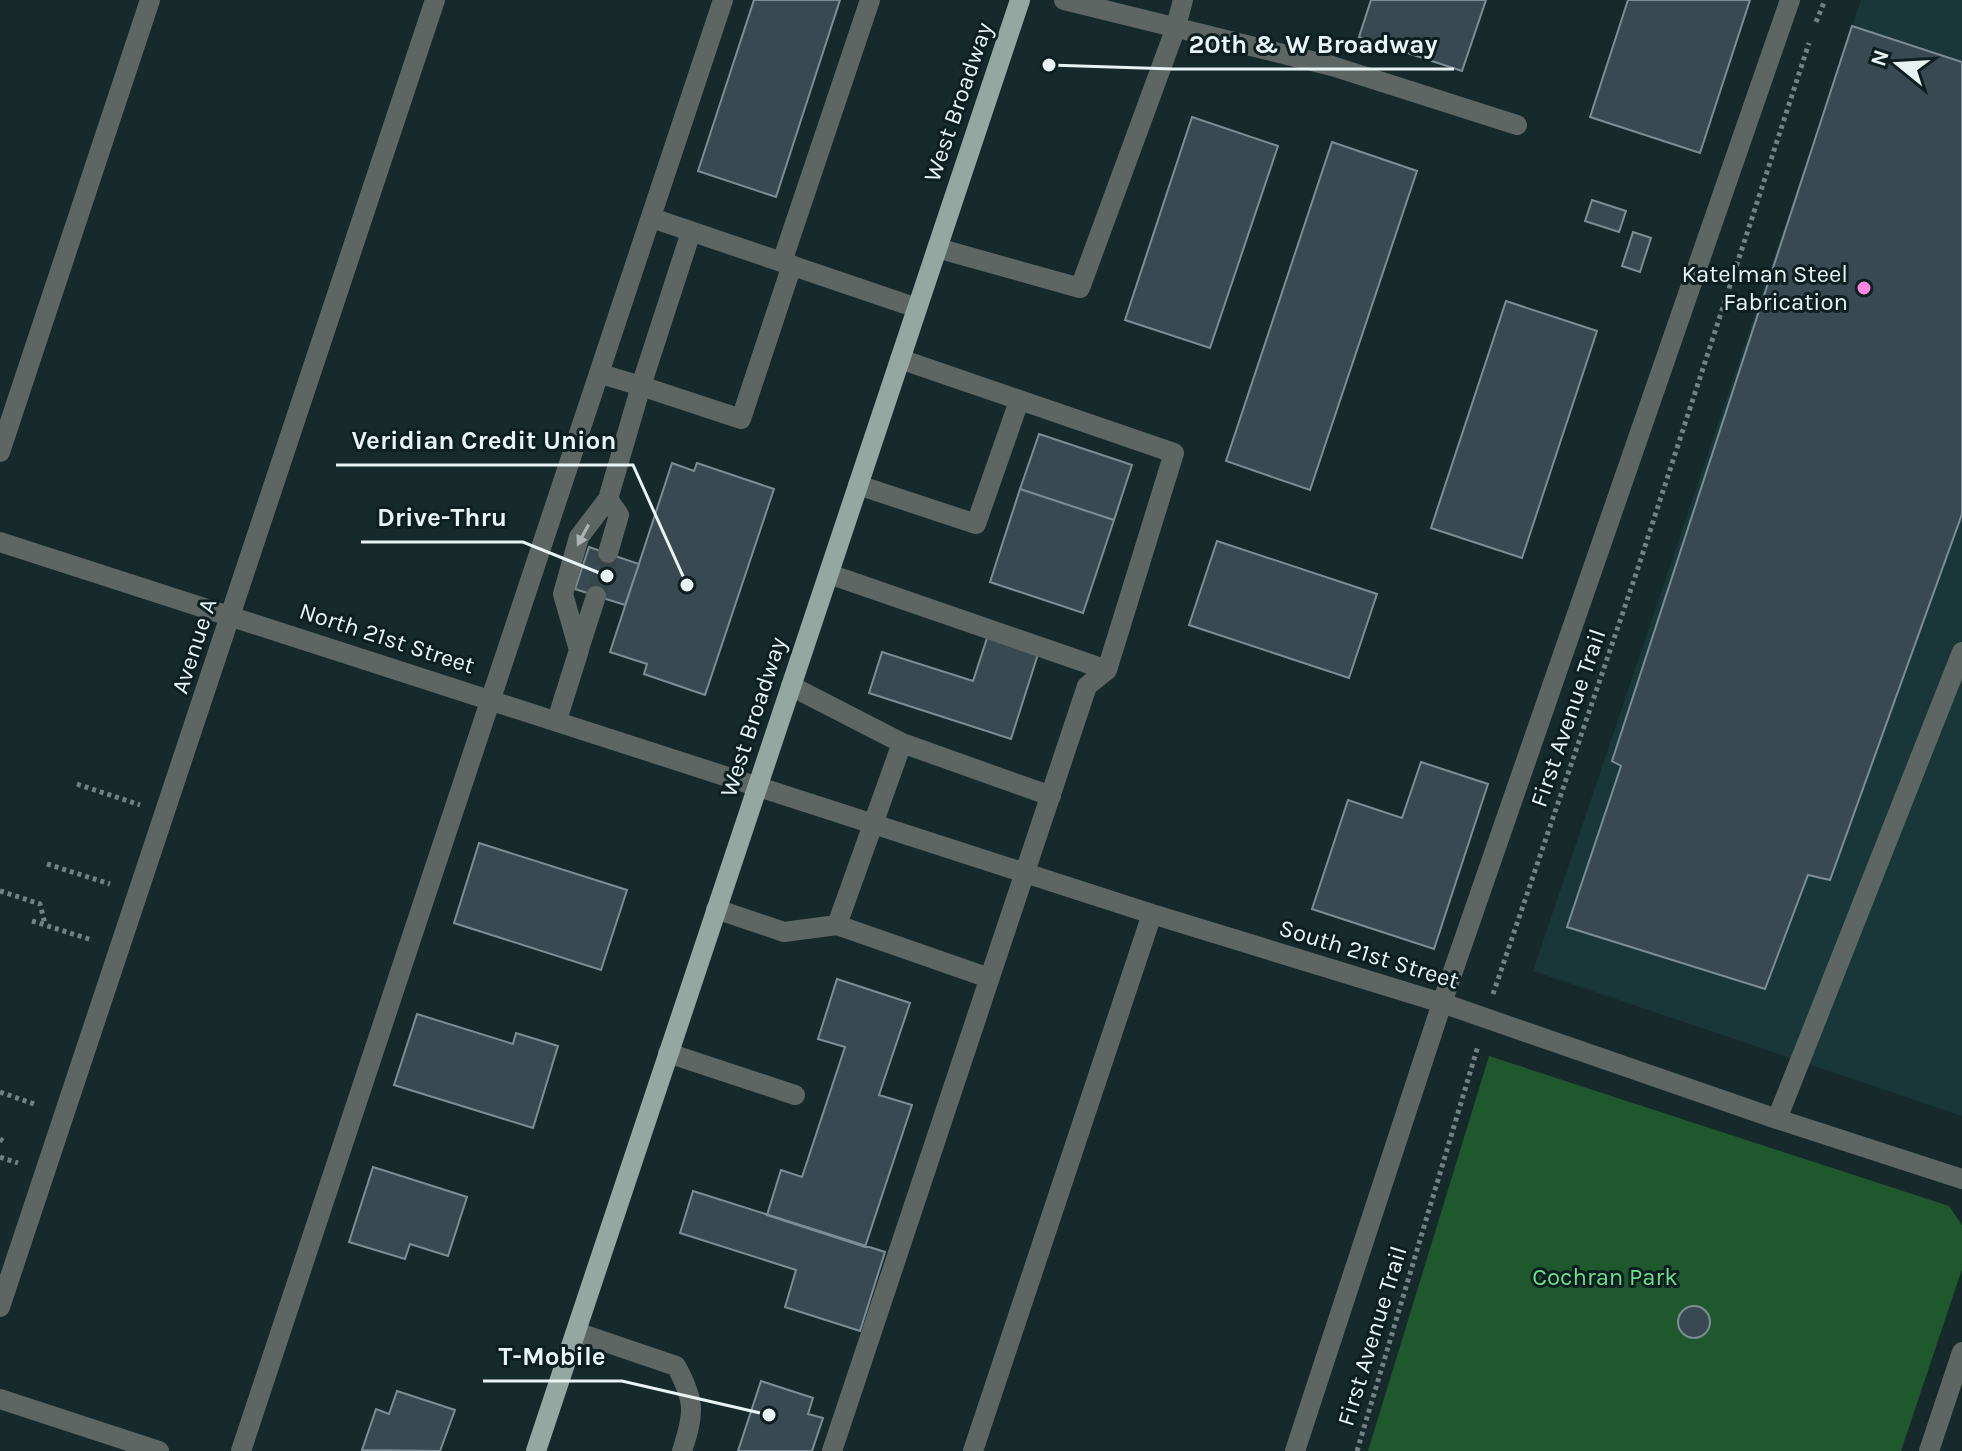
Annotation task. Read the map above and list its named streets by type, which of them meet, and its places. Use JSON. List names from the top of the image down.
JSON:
{
  "streets": {
    "main road": ["West Broadway"],
    "street": ["North 21st Street", "Avenue A", "South 21st Street"],
    "path": ["First Avenue Trail"]
  },
  "crossings": [
    ["West Broadway", "North 21st Street"],
    ["West Broadway", "South 21st Street"],
    ["North 21st Street", "Avenue A"],
    ["North 21st Street", "South 21st Street"],
    ["First Avenue Trail", "South 21st Street"]
  ],
  "parks": ["Cochran Park"],
  "places": [
    "20th & W Broadway",
    "Katelman Steel Fabrication",
    "Drive-Thru",
    "Veridian Credit Union",
    "T-Mobile"
  ],
  "north": "left"
}
